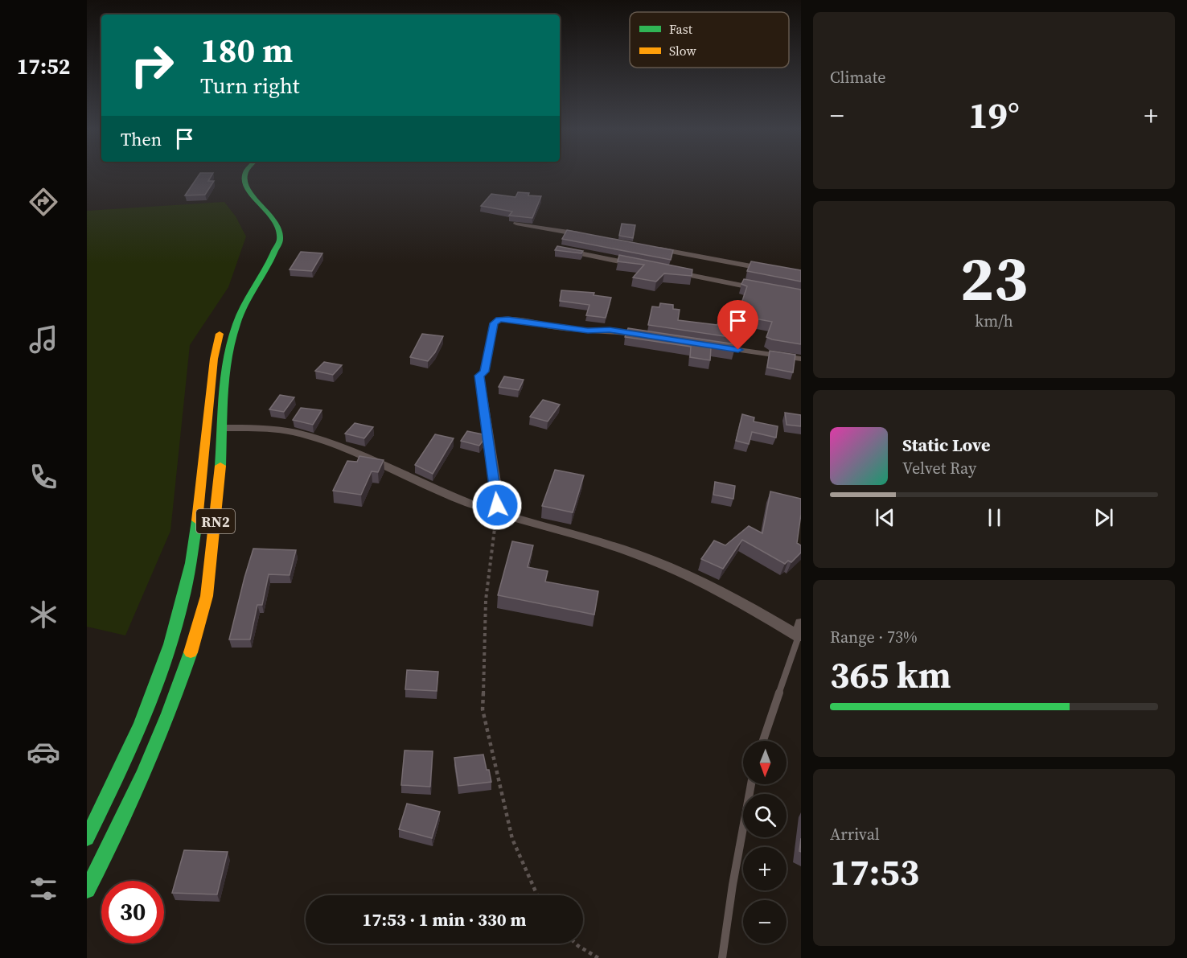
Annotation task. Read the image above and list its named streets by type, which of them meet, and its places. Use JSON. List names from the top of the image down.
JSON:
{
  "streets": {
    "highway": ["RN2"]
  },
  "legend": ["Fast", "Slow"],
  "north": "bottom",
  "page": {
    "tabs": "17:52",
    "tile": [
      "Climate",
      ["23", "km/h"],
      ["Range · 73%", "365 km"],
      ["Arrival", "17:53"]
    ],
    "turn": ["180 m", "Turn right"],
    "heat": ["−", "19°", "+"],
    "then": "Then",
    "song": ["Static Love", "Velvet Ray"],
    "map_buttons": ["+", "−"],
    "limit": "30",
    "trip": "17:53 · 1 min · 330 m"
  }
}
